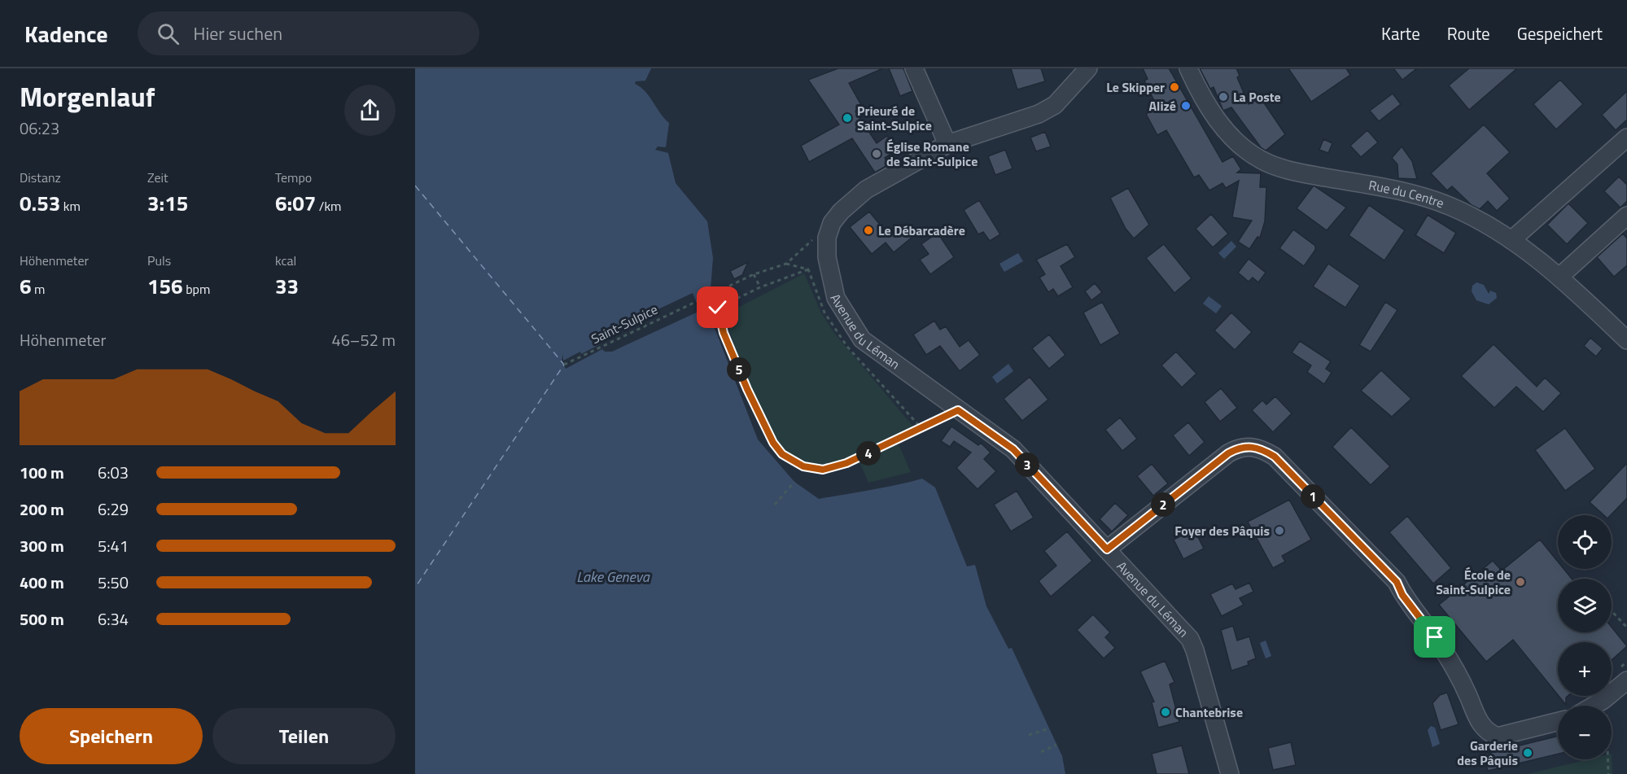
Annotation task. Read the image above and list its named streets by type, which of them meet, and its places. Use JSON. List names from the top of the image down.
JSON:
{
  "streets": {
    "street": ["Rue du Centre", "Avenue du Léman"],
    "path": ["Saint-Sulpice"]
  },
  "crossings": [
    ["Saint-Sulpice", "Avenue du Léman"]
  ],
  "water": ["Lake Geneva"],
  "places": [
    "Le Skipper",
    "La Poste",
    "Alizé",
    "Prieuré de Saint-Sulpice",
    "Église Romane de Saint-Sulpice",
    "Le Débarcadère",
    "Foyer des Pâquis",
    "École de Saint-Sulpice",
    "Chantebrise",
    "Garderie des Pâquis"
  ],
  "page": {
    "header": "Kadence",
    "search": "Hier suchen",
    "nav": ["Karte", "Route", "Gespeichert"],
    "heading": ["Morgenlauf", "06:23"],
    "stats": [
      ["Distanz", "0.53 km"],
      ["Zeit", "3:15"],
      ["Tempo", "6:07 /km"],
      ["Höhenmeter", "6 m"],
      ["Puls", "156 bpm"],
      ["kcal", "33"]
    ],
    "chart": ["Höhenmeter", "46–52 m"],
    "pins": [
      "5",
      "4",
      "3",
      "1",
      "2"
    ],
    "list": [
      {
        "name": "100 m",
        "note": "6:03"
      },
      {
        "name": "200 m",
        "note": "6:29"
      },
      {
        "name": "300 m",
        "note": "5:41"
      },
      {
        "name": "400 m",
        "note": "5:50"
      },
      {
        "name": "500 m",
        "note": "6:34"
      }
    ],
    "map_buttons": ["+", "−"],
    "buttons": ["Speichern", "Teilen"]
  }
}
